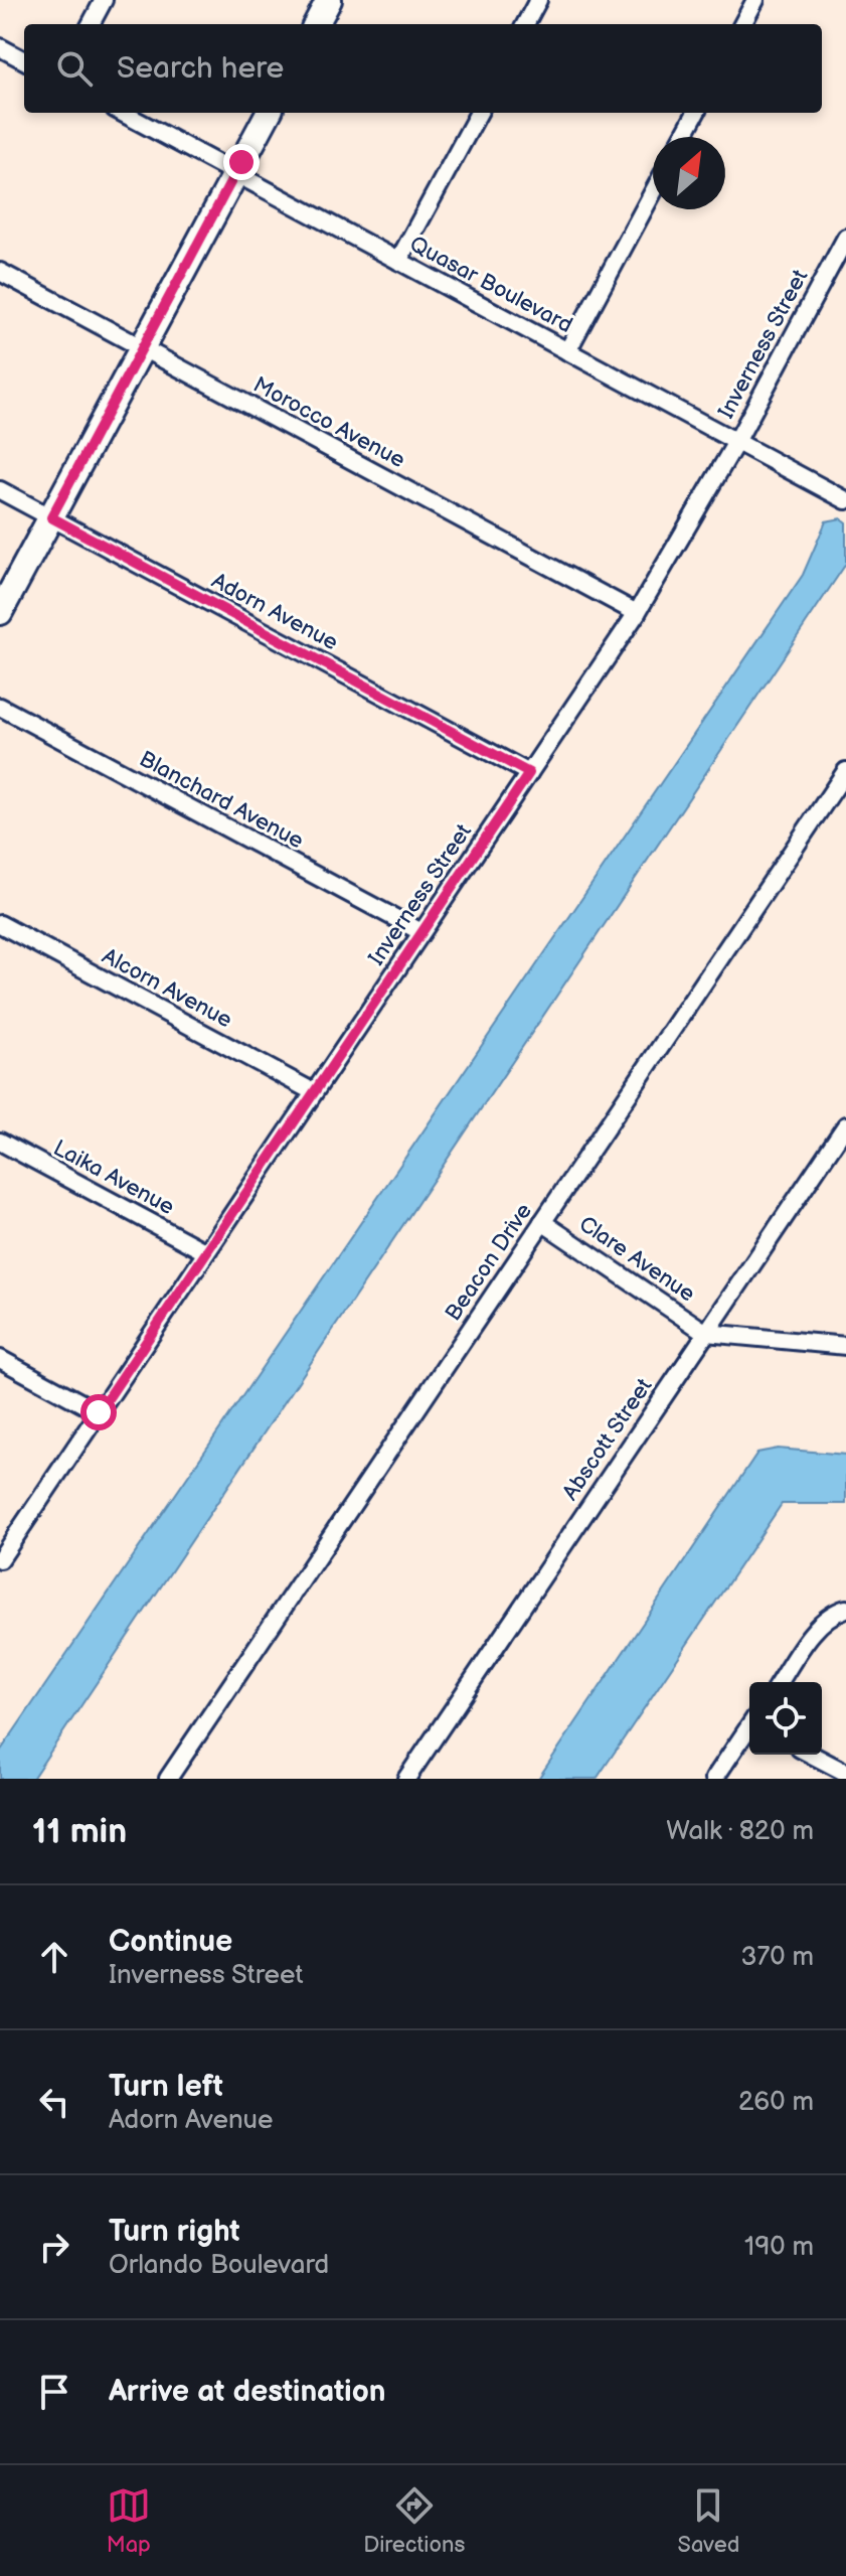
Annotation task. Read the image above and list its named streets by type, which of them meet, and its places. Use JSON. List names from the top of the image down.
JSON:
{
  "streets": {
    "street": [
      "Quasar Boulevard",
      "Inverness Street",
      "Morocco Avenue",
      "Adorn Avenue",
      "Blanchard Avenue",
      "Alcorn Avenue",
      "Laika Avenue",
      "Clare Avenue",
      "Beacon Drive",
      "Abscott Street"
    ]
  },
  "crossings": [
    ["Quasar Boulevard", "Inverness Street"],
    ["Inverness Street", "Morocco Avenue"],
    ["Inverness Street", "Adorn Avenue"],
    ["Inverness Street", "Blanchard Avenue"],
    ["Inverness Street", "Alcorn Avenue"],
    ["Inverness Street", "Laika Avenue"],
    ["Clare Avenue", "Beacon Drive"],
    ["Clare Avenue", "Abscott Street"]
  ],
  "north": "top right",
  "page": {
    "search": "Search here",
    "heading": ["11 min", "Walk · 820 m"],
    "list": [
      ["Continue", "Inverness Street", "370 m"],
      ["Turn left", "Adorn Avenue", "260 m"],
      ["Turn right", "Orlando Boulevard", "190 m"],
      "Arrive at destination"
    ],
    "nav": ["Map", "Directions", "Saved"]
  }
}
